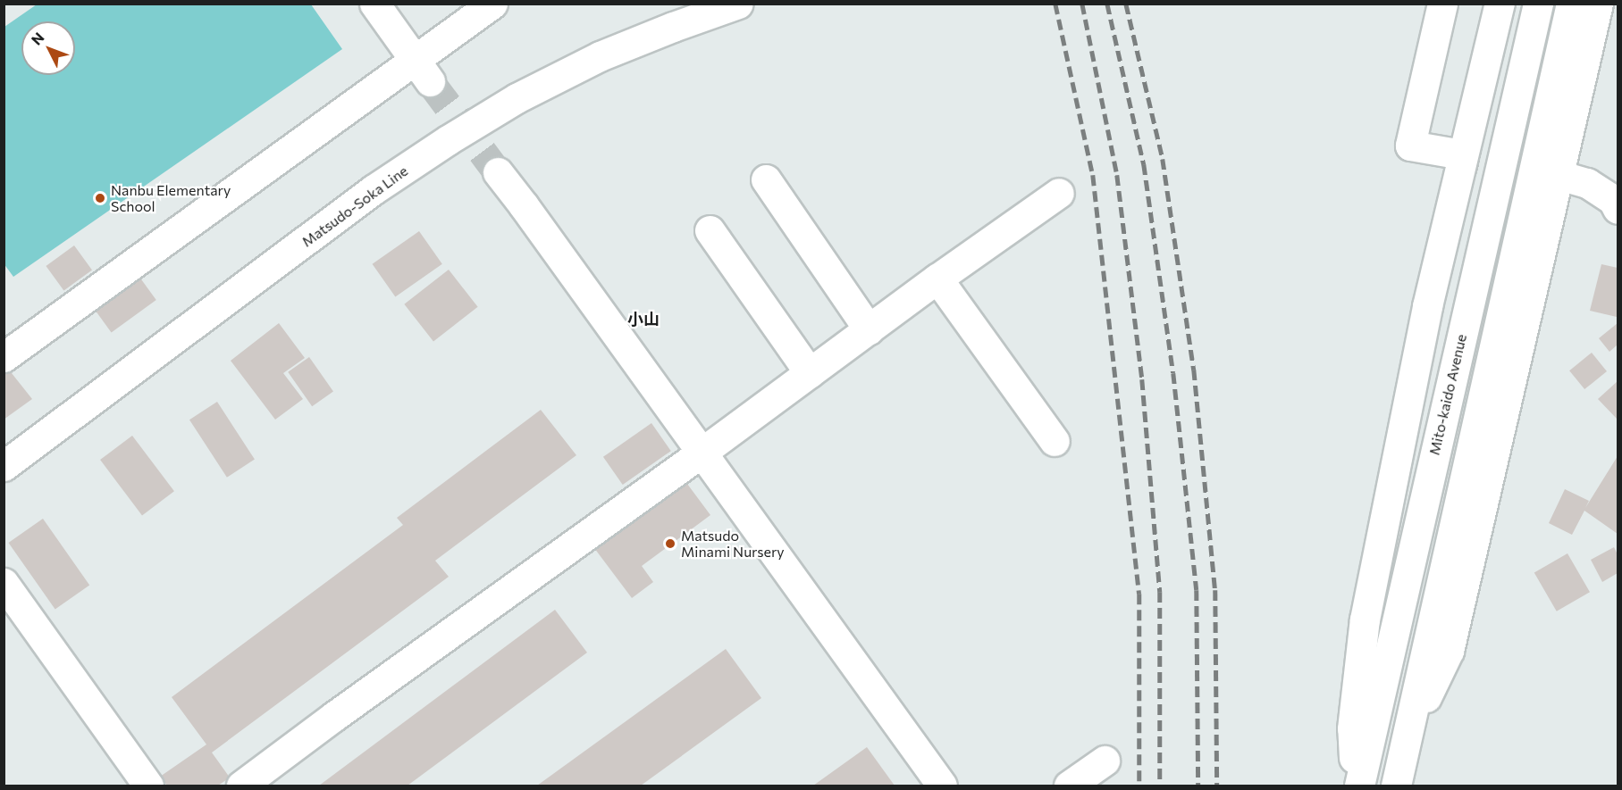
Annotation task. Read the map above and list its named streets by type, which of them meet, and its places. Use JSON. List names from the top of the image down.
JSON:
{
  "streets": {
    "main road": ["Matsudo-Soka Line", "Mito-kaido Avenue"]
  },
  "districts": ["小山"],
  "places": ["Nanbu Elementary School", "Matsudo Minami Nursery"],
  "north": "top left"
}
